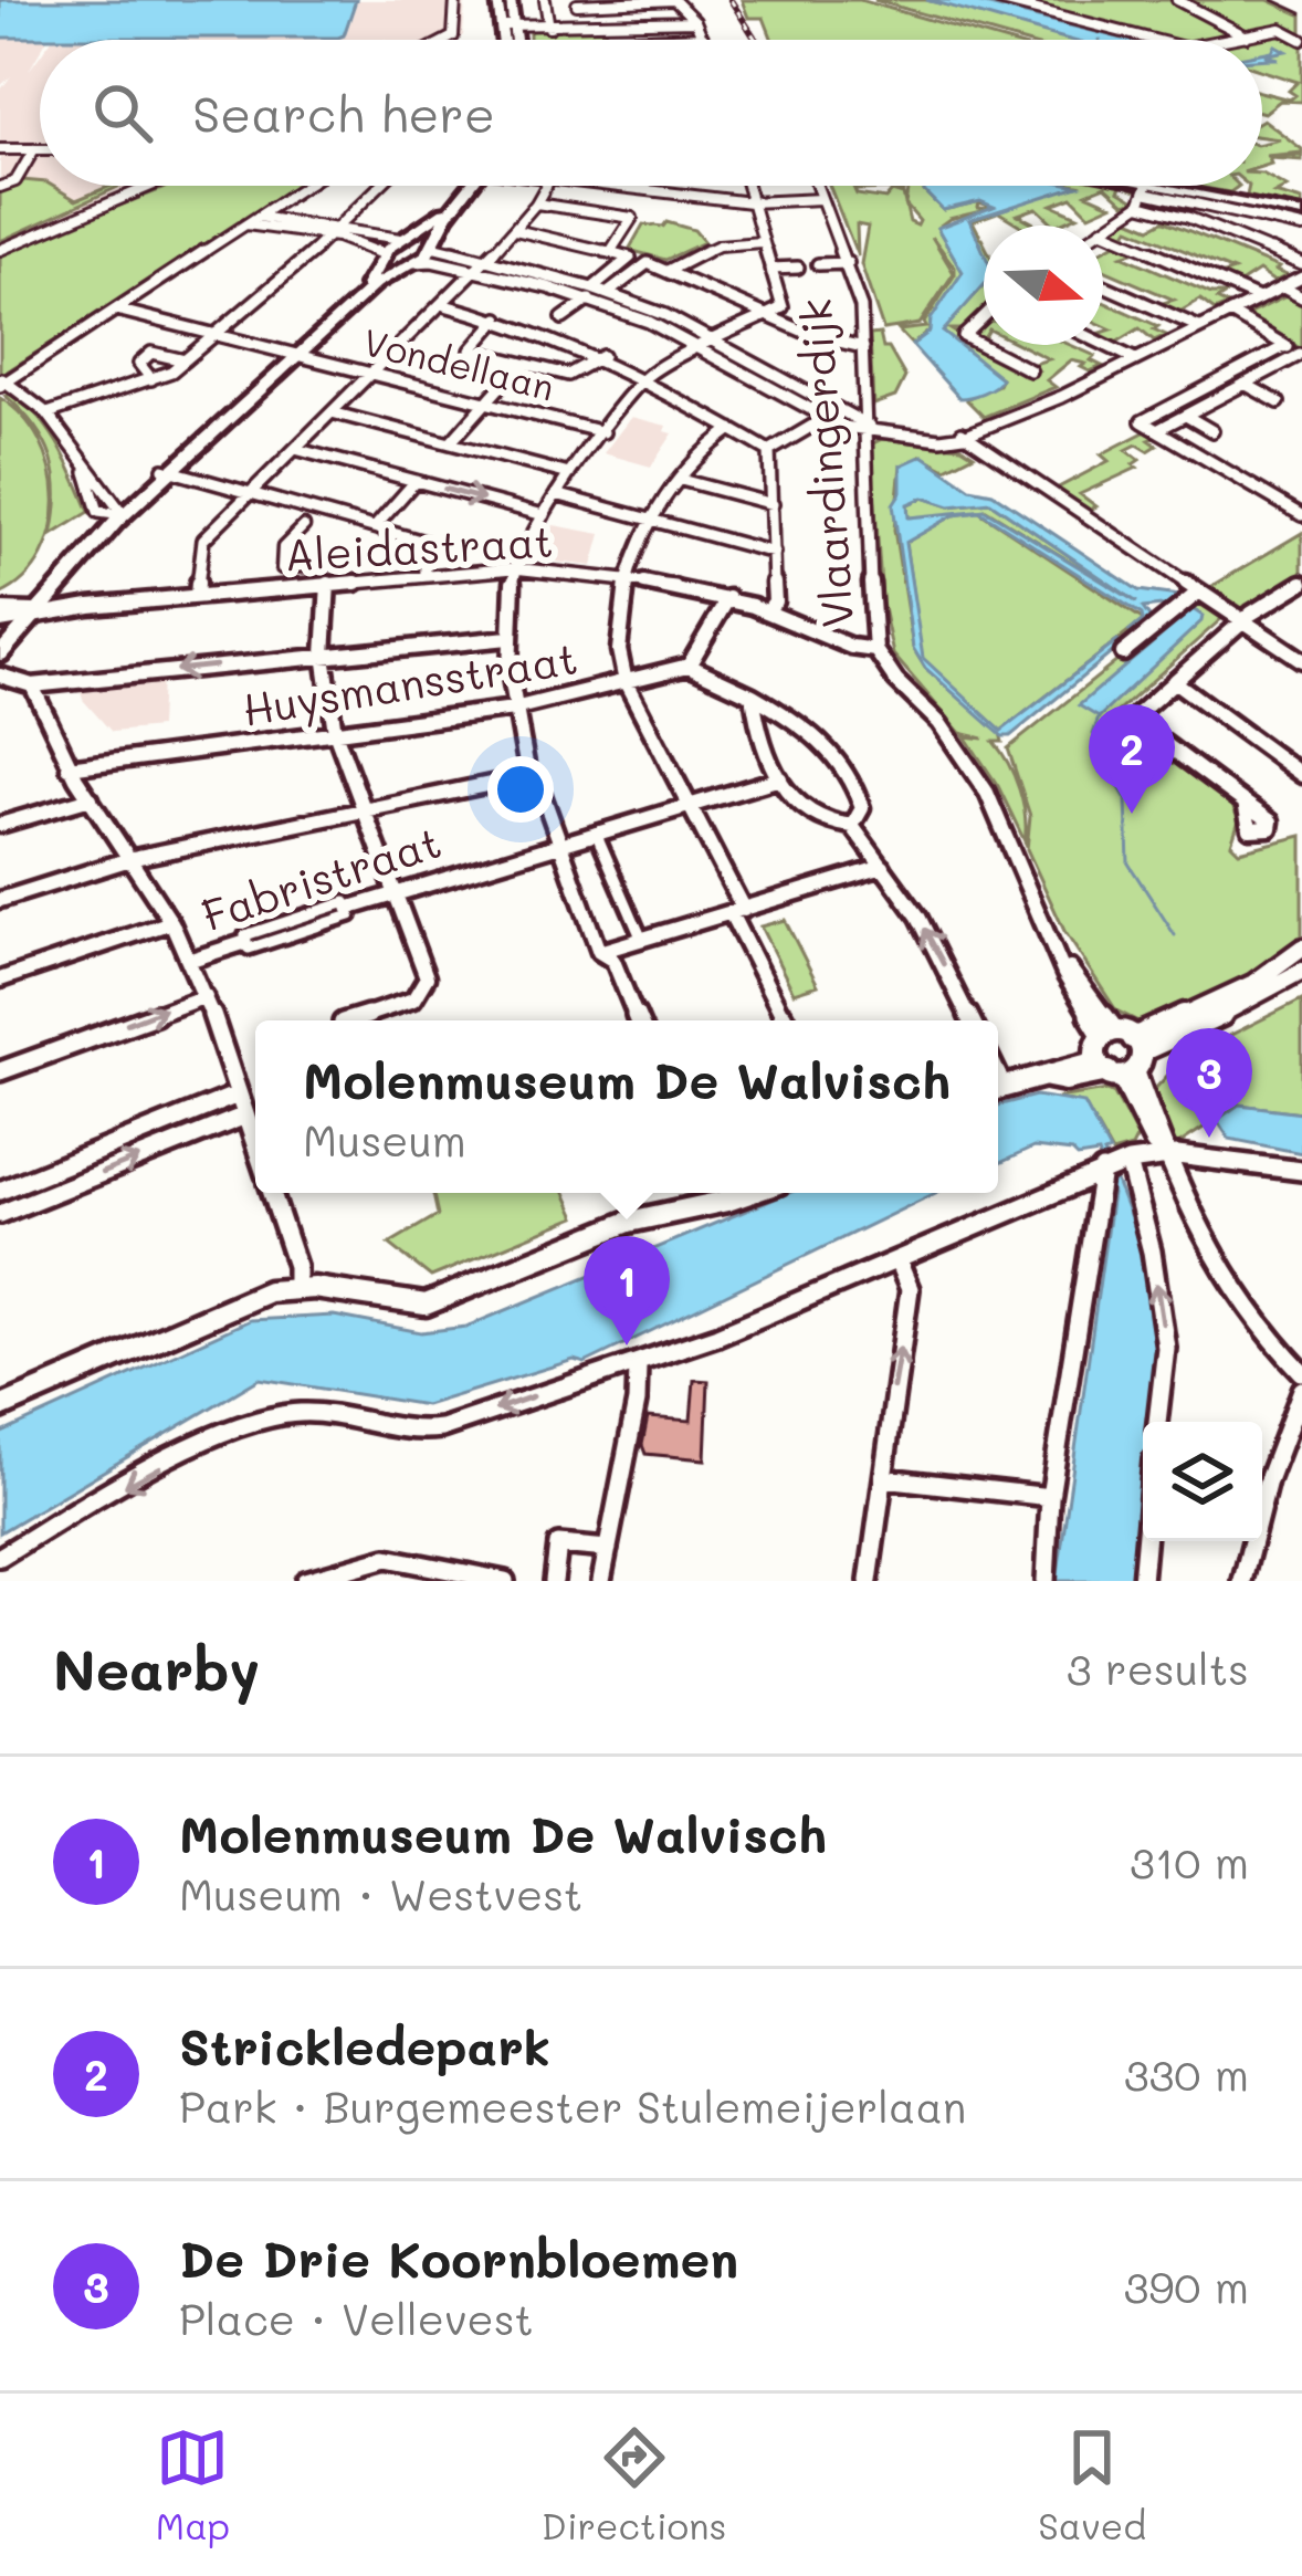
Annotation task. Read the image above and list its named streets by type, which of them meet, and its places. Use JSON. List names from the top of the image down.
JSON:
{
  "streets": {
    "street": [
      "Vondellaan",
      "Vlaardingerdijk",
      "Aleidastraat",
      "Huysmansstraat",
      "Fabristraat"
    ]
  },
  "crossings": [
    ["Vlaardingerdijk", "Aleidastraat"]
  ],
  "north": "right",
  "page": {
    "search": "Search here",
    "pins": ["2", "3", "1"],
    "popup": ["Molenmuseum De Walvisch", "Museum"],
    "heading": ["Nearby", "3 results"],
    "list": [
      {
        "mark": "1",
        "name": "Molenmuseum De Walvisch",
        "note": "Museum · Westvest",
        "value": "310 m"
      },
      {
        "mark": "2",
        "name": "Strickledepark",
        "note": "Park · Burgemeester Stulemeijerlaan",
        "value": "330 m"
      },
      {
        "mark": "3",
        "name": "De Drie Koornbloemen",
        "note": "Place · Vellevest",
        "value": "390 m"
      }
    ],
    "nav": ["Map", "Directions", "Saved"]
  }
}
